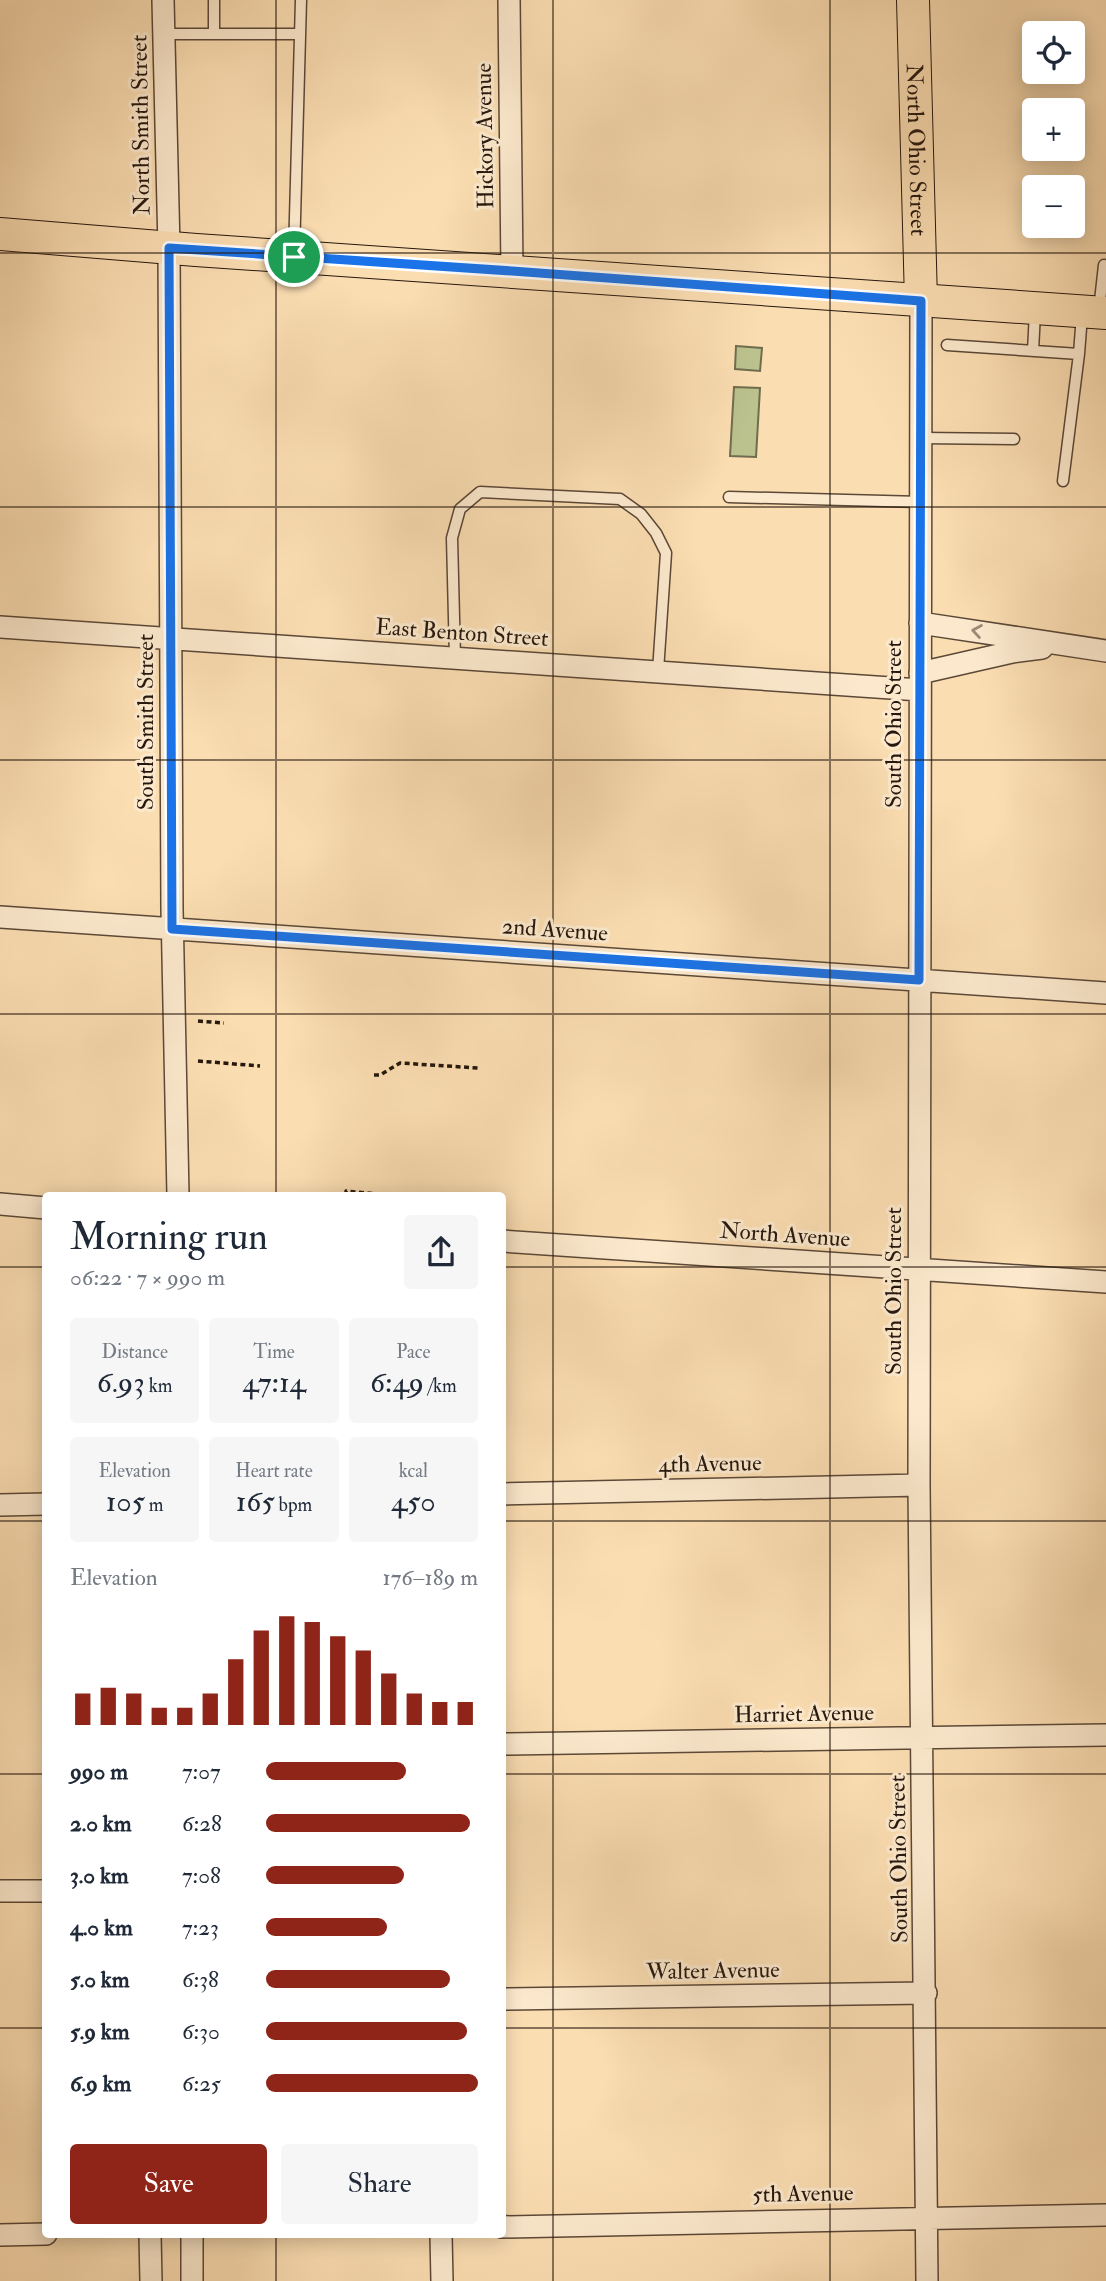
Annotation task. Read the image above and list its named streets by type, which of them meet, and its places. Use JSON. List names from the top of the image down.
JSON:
{
  "streets": {
    "main road": ["North Ohio Street"],
    "street": [
      "North Smith Street",
      "Hickory Avenue",
      "East Benton Street",
      "South Smith Street",
      "South Ohio Street",
      "2nd Avenue",
      "North Avenue",
      "4th Avenue",
      "Harriet Avenue",
      "Walter Avenue",
      "5th Avenue"
    ]
  },
  "crossings": [
    ["North Smith Street", "South Smith Street"],
    ["North Ohio Street", "South Ohio Street"],
    ["East Benton Street", "South Smith Street"],
    ["East Benton Street", "South Ohio Street"],
    ["South Smith Street", "2nd Avenue"],
    ["South Ohio Street", "2nd Avenue"],
    ["South Ohio Street", "North Avenue"],
    ["South Ohio Street", "4th Avenue"],
    ["South Ohio Street", "Harriet Avenue"],
    ["South Ohio Street", "Walter Avenue"],
    ["South Ohio Street", "5th Avenue"]
  ],
  "page": {
    "map_buttons": ["+", "−"],
    "heading": ["Morning run", "06:22 · 7 × 990 m"],
    "stats": [
      ["Distance", "6.93 km"],
      ["Time", "47:14"],
      ["Pace", "6:49 /km"],
      ["Elevation", "105 m"],
      ["Heart rate", "165 bpm"],
      ["kcal", "450"]
    ],
    "chart": ["Elevation", "176–189 m"],
    "list": [
      {
        "name": "990 m",
        "note": "7:07"
      },
      {
        "name": "2.0 km",
        "note": "6:28"
      },
      {
        "name": "3.0 km",
        "note": "7:08"
      },
      {
        "name": "4.0 km",
        "note": "7:23"
      },
      {
        "name": "5.0 km",
        "note": "6:38"
      },
      {
        "name": "5.9 km",
        "note": "6:30"
      },
      {
        "name": "6.9 km",
        "note": "6:25"
      }
    ],
    "buttons": ["Save", "Share"]
  }
}
